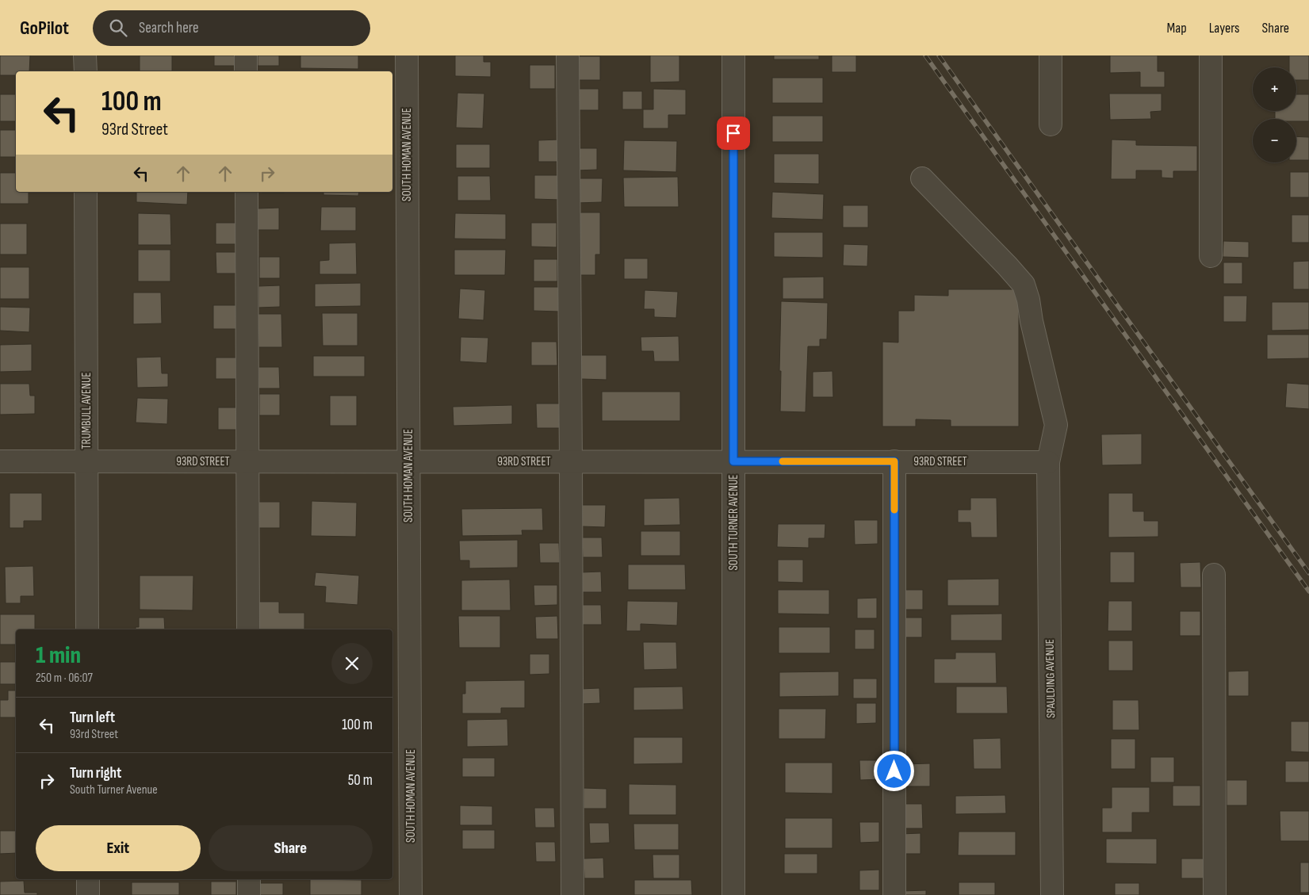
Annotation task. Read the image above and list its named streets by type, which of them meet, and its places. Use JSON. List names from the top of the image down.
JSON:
{
  "streets": {
    "street": [
      "SOUTH HOMAN AVENUE",
      "TRUMBULL AVENUE",
      "93RD STREET",
      "SOUTH TURNER AVENUE",
      "SPAULDING AVENUE"
    ]
  },
  "crossings": [
    ["SOUTH HOMAN AVENUE", "93RD STREET"],
    ["TRUMBULL AVENUE", "93RD STREET"],
    ["93RD STREET", "SOUTH TURNER AVENUE"],
    ["93RD STREET", "SPAULDING AVENUE"]
  ],
  "page": {
    "header": "GoPilot",
    "search": "Search here",
    "nav": ["Map", "Layers", "Share"],
    "map_buttons": ["+", "−"],
    "turn": ["100 m", "93rd Street"],
    "heading": ["1 min", "250 m · 06:07"],
    "list": [
      {
        "name": "Turn left",
        "note": "93rd Street",
        "value": "100 m"
      },
      {
        "name": "Turn right",
        "note": "South Turner Avenue",
        "value": "50 m"
      }
    ],
    "buttons": ["Exit", "Share"]
  }
}
